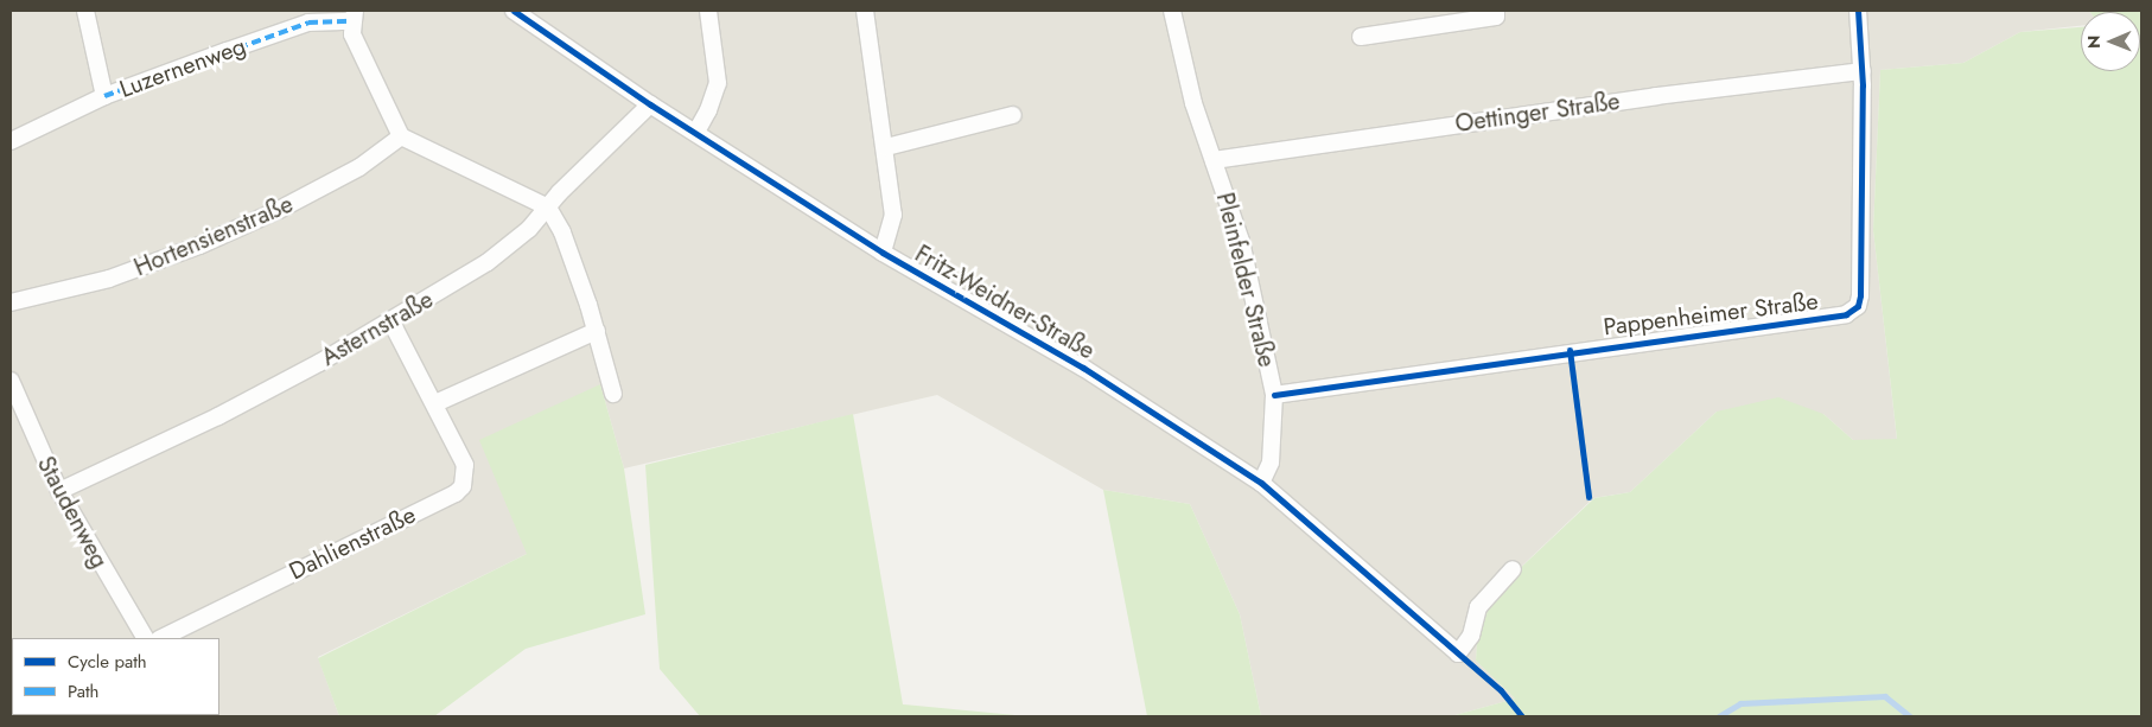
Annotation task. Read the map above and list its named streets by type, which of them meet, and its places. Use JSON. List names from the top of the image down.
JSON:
{
  "streets": {
    "street": [
      "Luzernenweg",
      "Oettinger Straße",
      "Hortensienstraße",
      "Pleinfelder Straße",
      "Fritz-Weidner-Straße",
      "Pappenheimer Straße",
      "Asternstraße",
      "Staudenweg",
      "Dahlienstraße"
    ]
  },
  "crossings": [
    ["Oettinger Straße", "Pleinfelder Straße"],
    ["Oettinger Straße", "Pappenheimer Straße"],
    ["Pleinfelder Straße", "Fritz-Weidner-Straße"],
    ["Pleinfelder Straße", "Pappenheimer Straße"],
    ["Fritz-Weidner-Straße", "Asternstraße"],
    ["Asternstraße", "Staudenweg"],
    ["Asternstraße", "Dahlienstraße"]
  ],
  "legend": ["Cycle path", "Path"],
  "north": "left"
}
